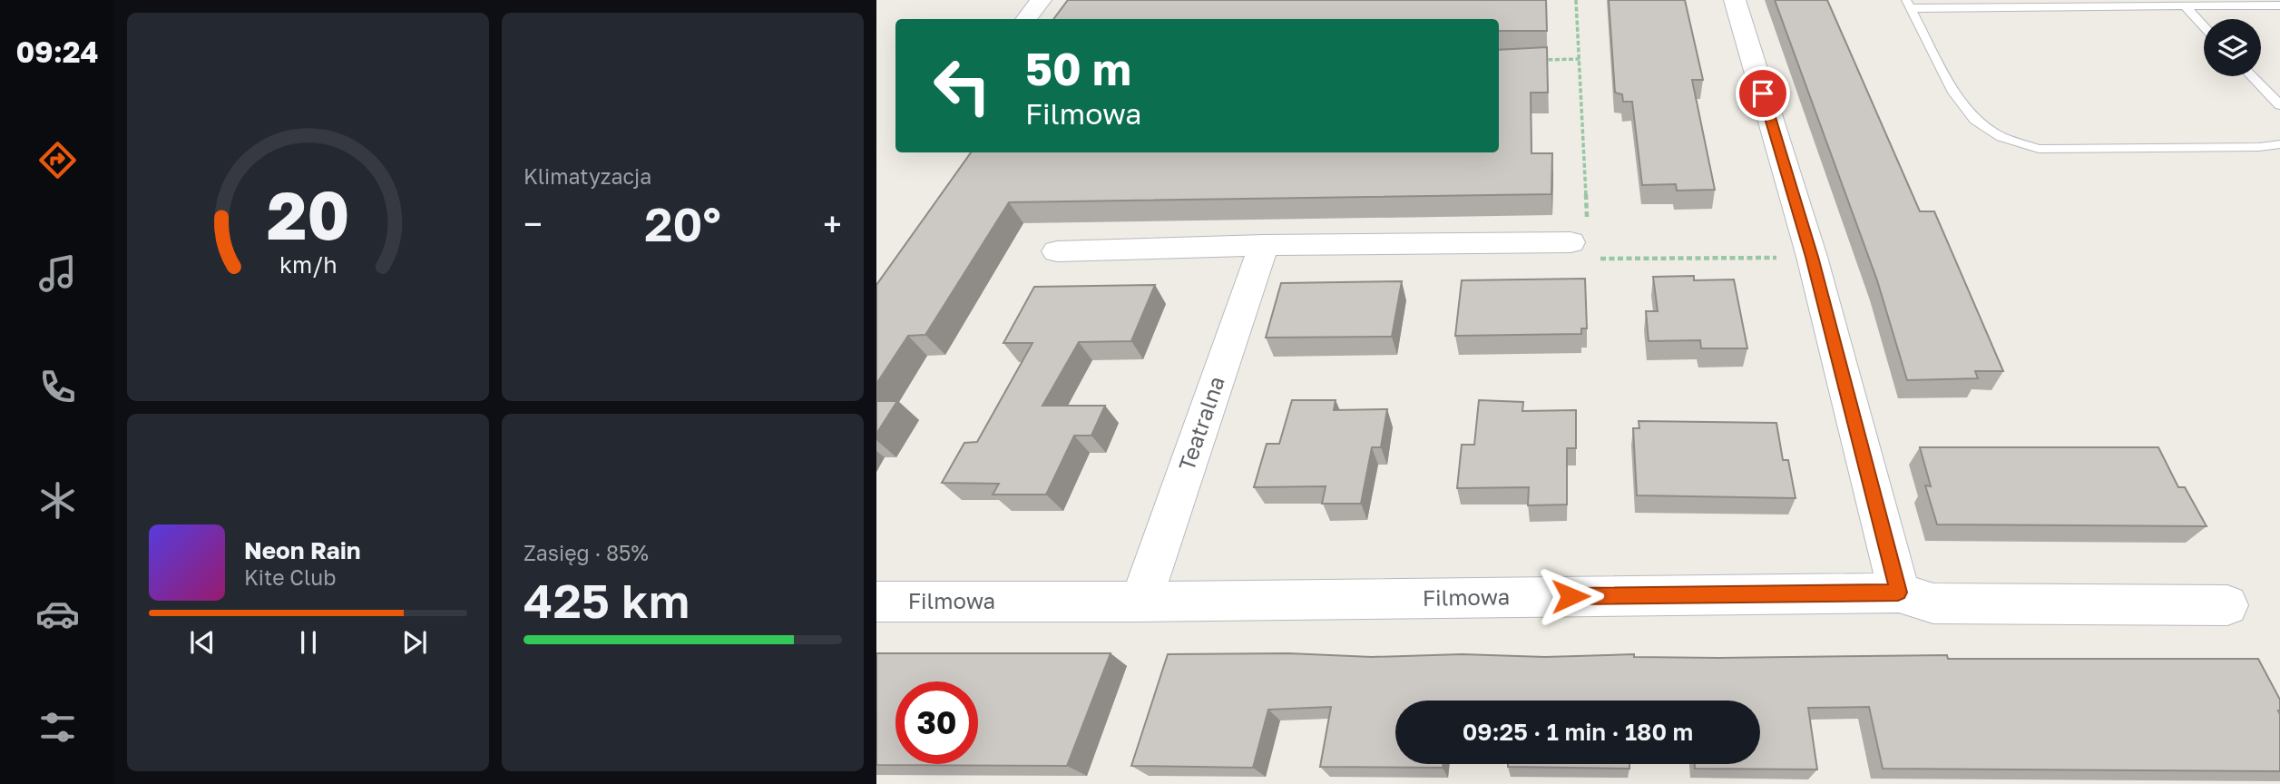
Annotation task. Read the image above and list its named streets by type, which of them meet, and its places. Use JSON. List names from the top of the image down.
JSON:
{
  "streets": {
    "street": ["Teatralna", "Filmowa"]
  },
  "crossings": [
    ["Teatralna", "Filmowa"]
  ],
  "page": {
    "tabs": "09:24",
    "tile": [
      "Klimatyzacja",
      ["Zasięg · 85%", "425 km"]
    ],
    "turn": ["50 m", "Filmowa"],
    "heat": ["−", "20°", "+"],
    "song": ["Neon Rain", "Kite Club"],
    "limit": "30",
    "trip": "09:25 · 1 min · 180 m",
    "gauge": ["20", "km/h"]
  }
}
